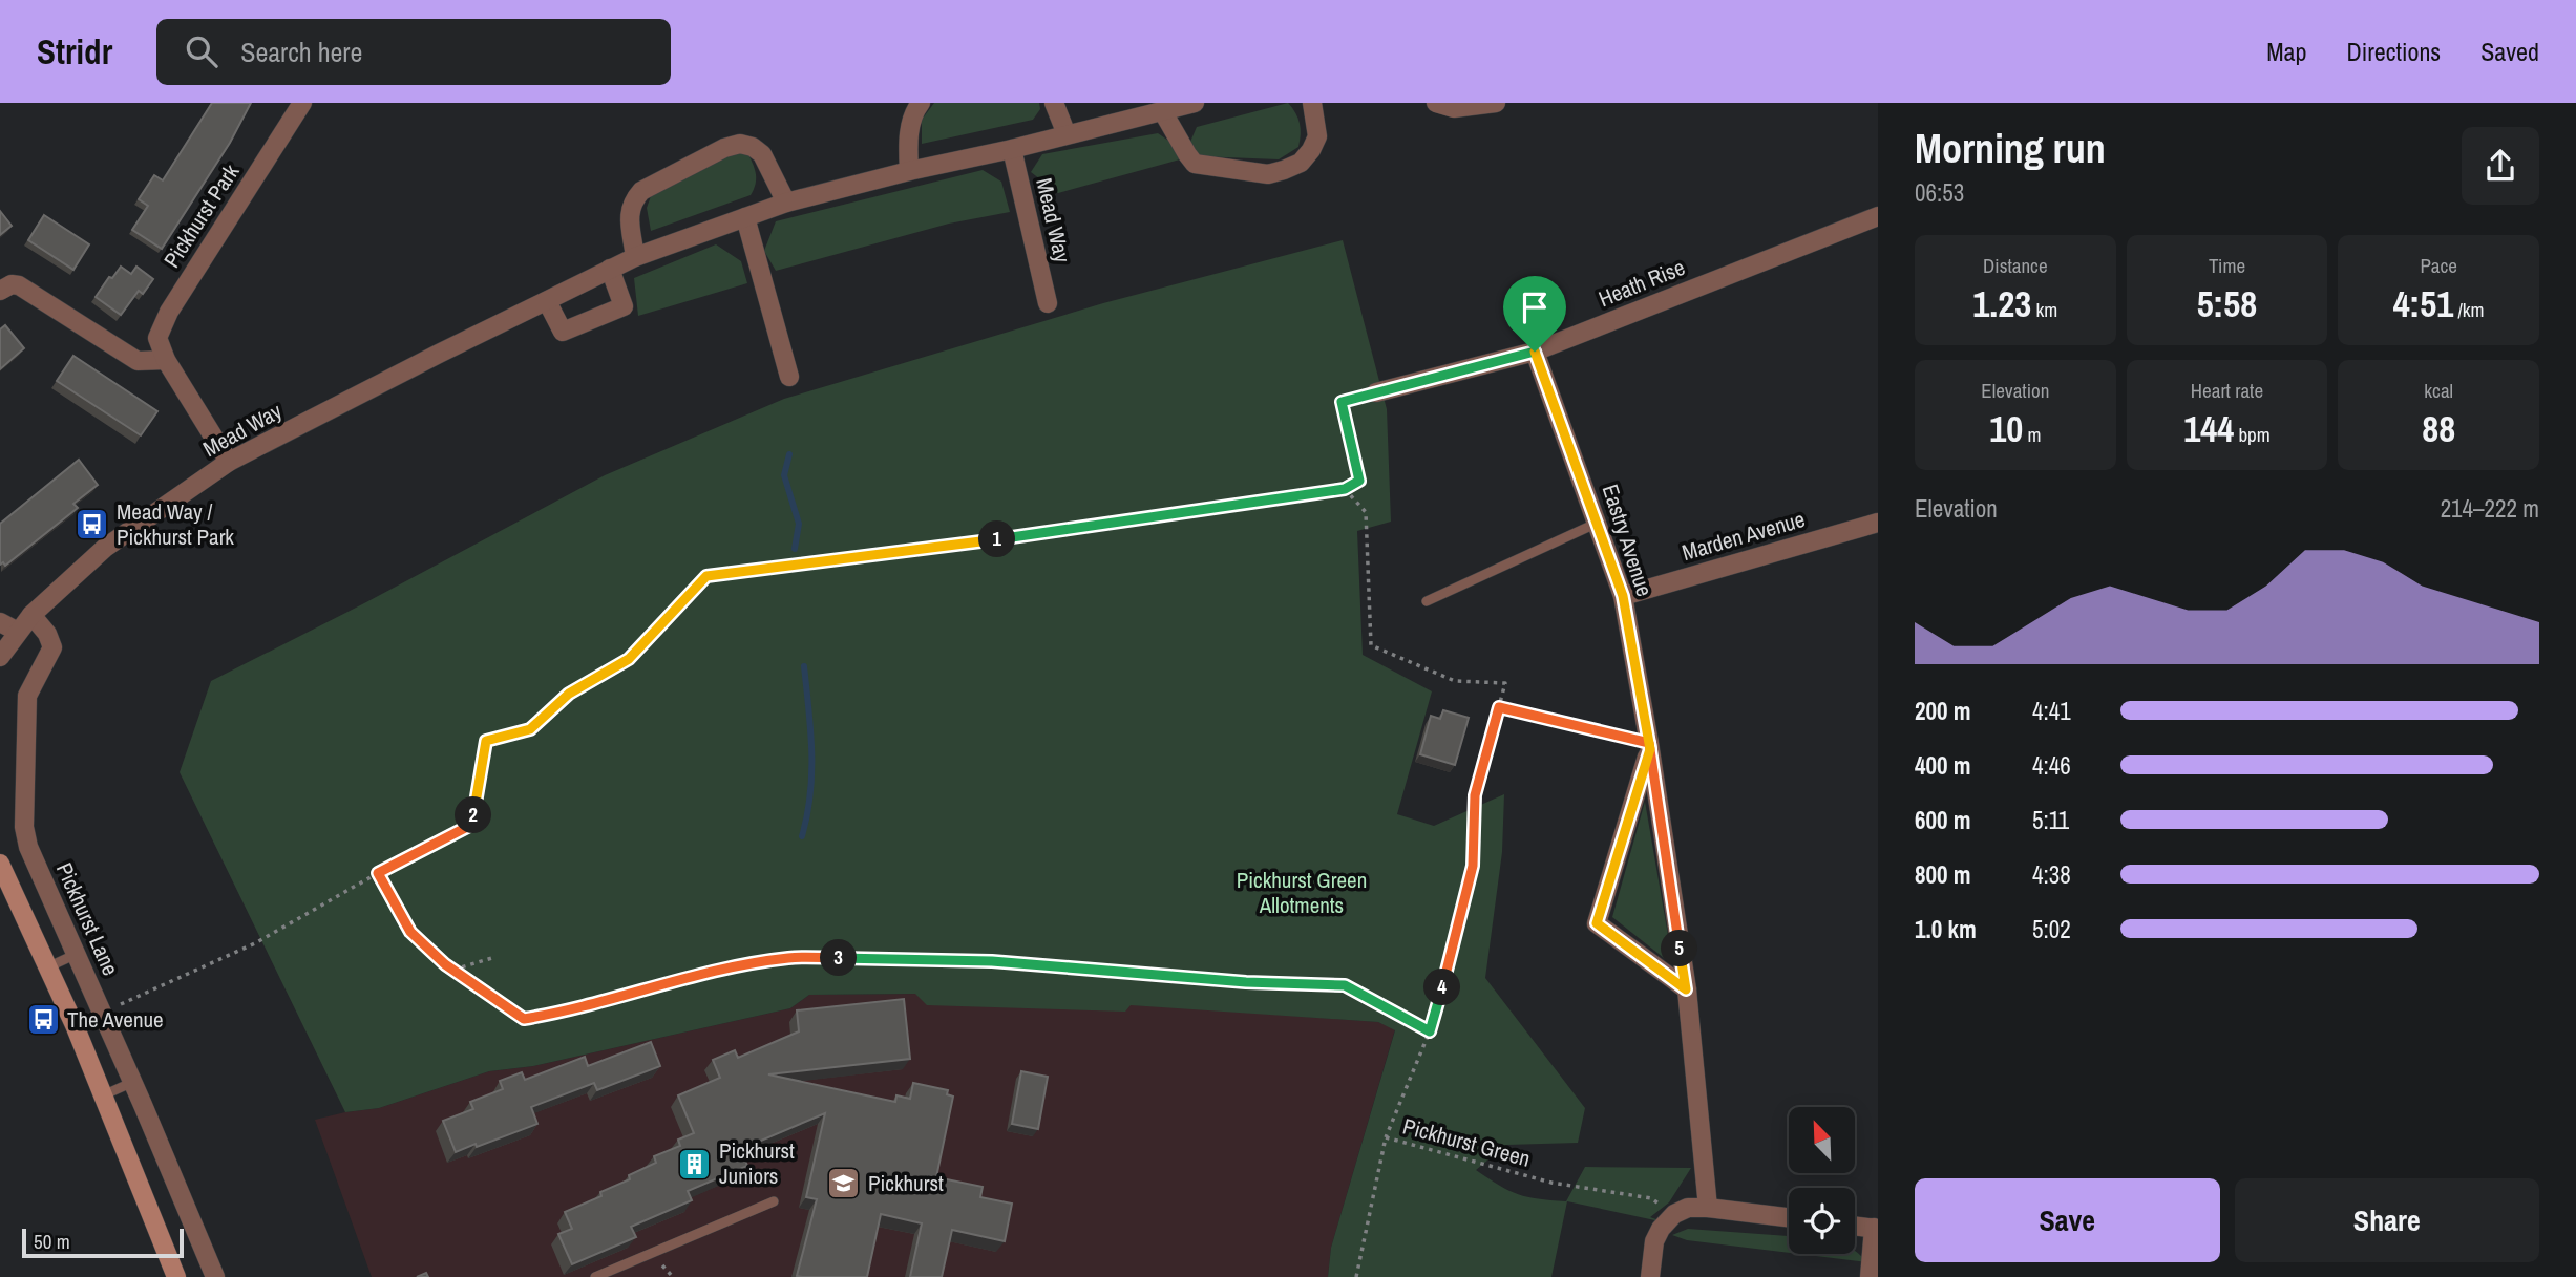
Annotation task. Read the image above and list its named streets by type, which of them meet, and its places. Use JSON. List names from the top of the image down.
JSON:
{
  "streets": {
    "street": [
      "Pickhurst Park",
      "Mead Way",
      "Heath Rise",
      "Marden Avenue",
      "Eastry Avenue",
      "Pickhurst Lane"
    ],
    "path": ["Pickhurst Green"]
  },
  "crossings": [
    ["Pickhurst Park", "Mead Way"],
    ["Mead Way", "Pickhurst Lane"],
    ["Heath Rise", "Eastry Avenue"],
    ["Marden Avenue", "Eastry Avenue"]
  ],
  "parks": ["Pickhurst Green Allotments"],
  "places": {
    "bus stop": ["Mead Way / Pickhurst Park", "The Avenue"],
    "building": ["Pickhurst Juniors"],
    "school or university": ["Pickhurst"]
  },
  "scale_bar": "50 m",
  "north": "top left",
  "page": {
    "header": "Stridr",
    "search": "Search here",
    "nav": ["Map", "Directions", "Saved"],
    "heading": ["Morning run", "06:53"],
    "stats": [
      ["Distance", "1.23 km"],
      ["Time", "5:58"],
      ["Pace", "4:51 /km"],
      ["Elevation", "10 m"],
      ["Heart rate", "144 bpm"],
      ["kcal", "88"]
    ],
    "chart": ["Elevation", "214–222 m"],
    "pins": [
      "1",
      "2",
      "5",
      "3",
      "4"
    ],
    "list": [
      {
        "name": "200 m",
        "note": "4:41"
      },
      {
        "name": "400 m",
        "note": "4:46"
      },
      {
        "name": "600 m",
        "note": "5:11"
      },
      {
        "name": "800 m",
        "note": "4:38"
      },
      {
        "name": "1.0 km",
        "note": "5:02"
      }
    ],
    "buttons": ["Save", "Share"],
    "scale": "50 m"
  }
}
